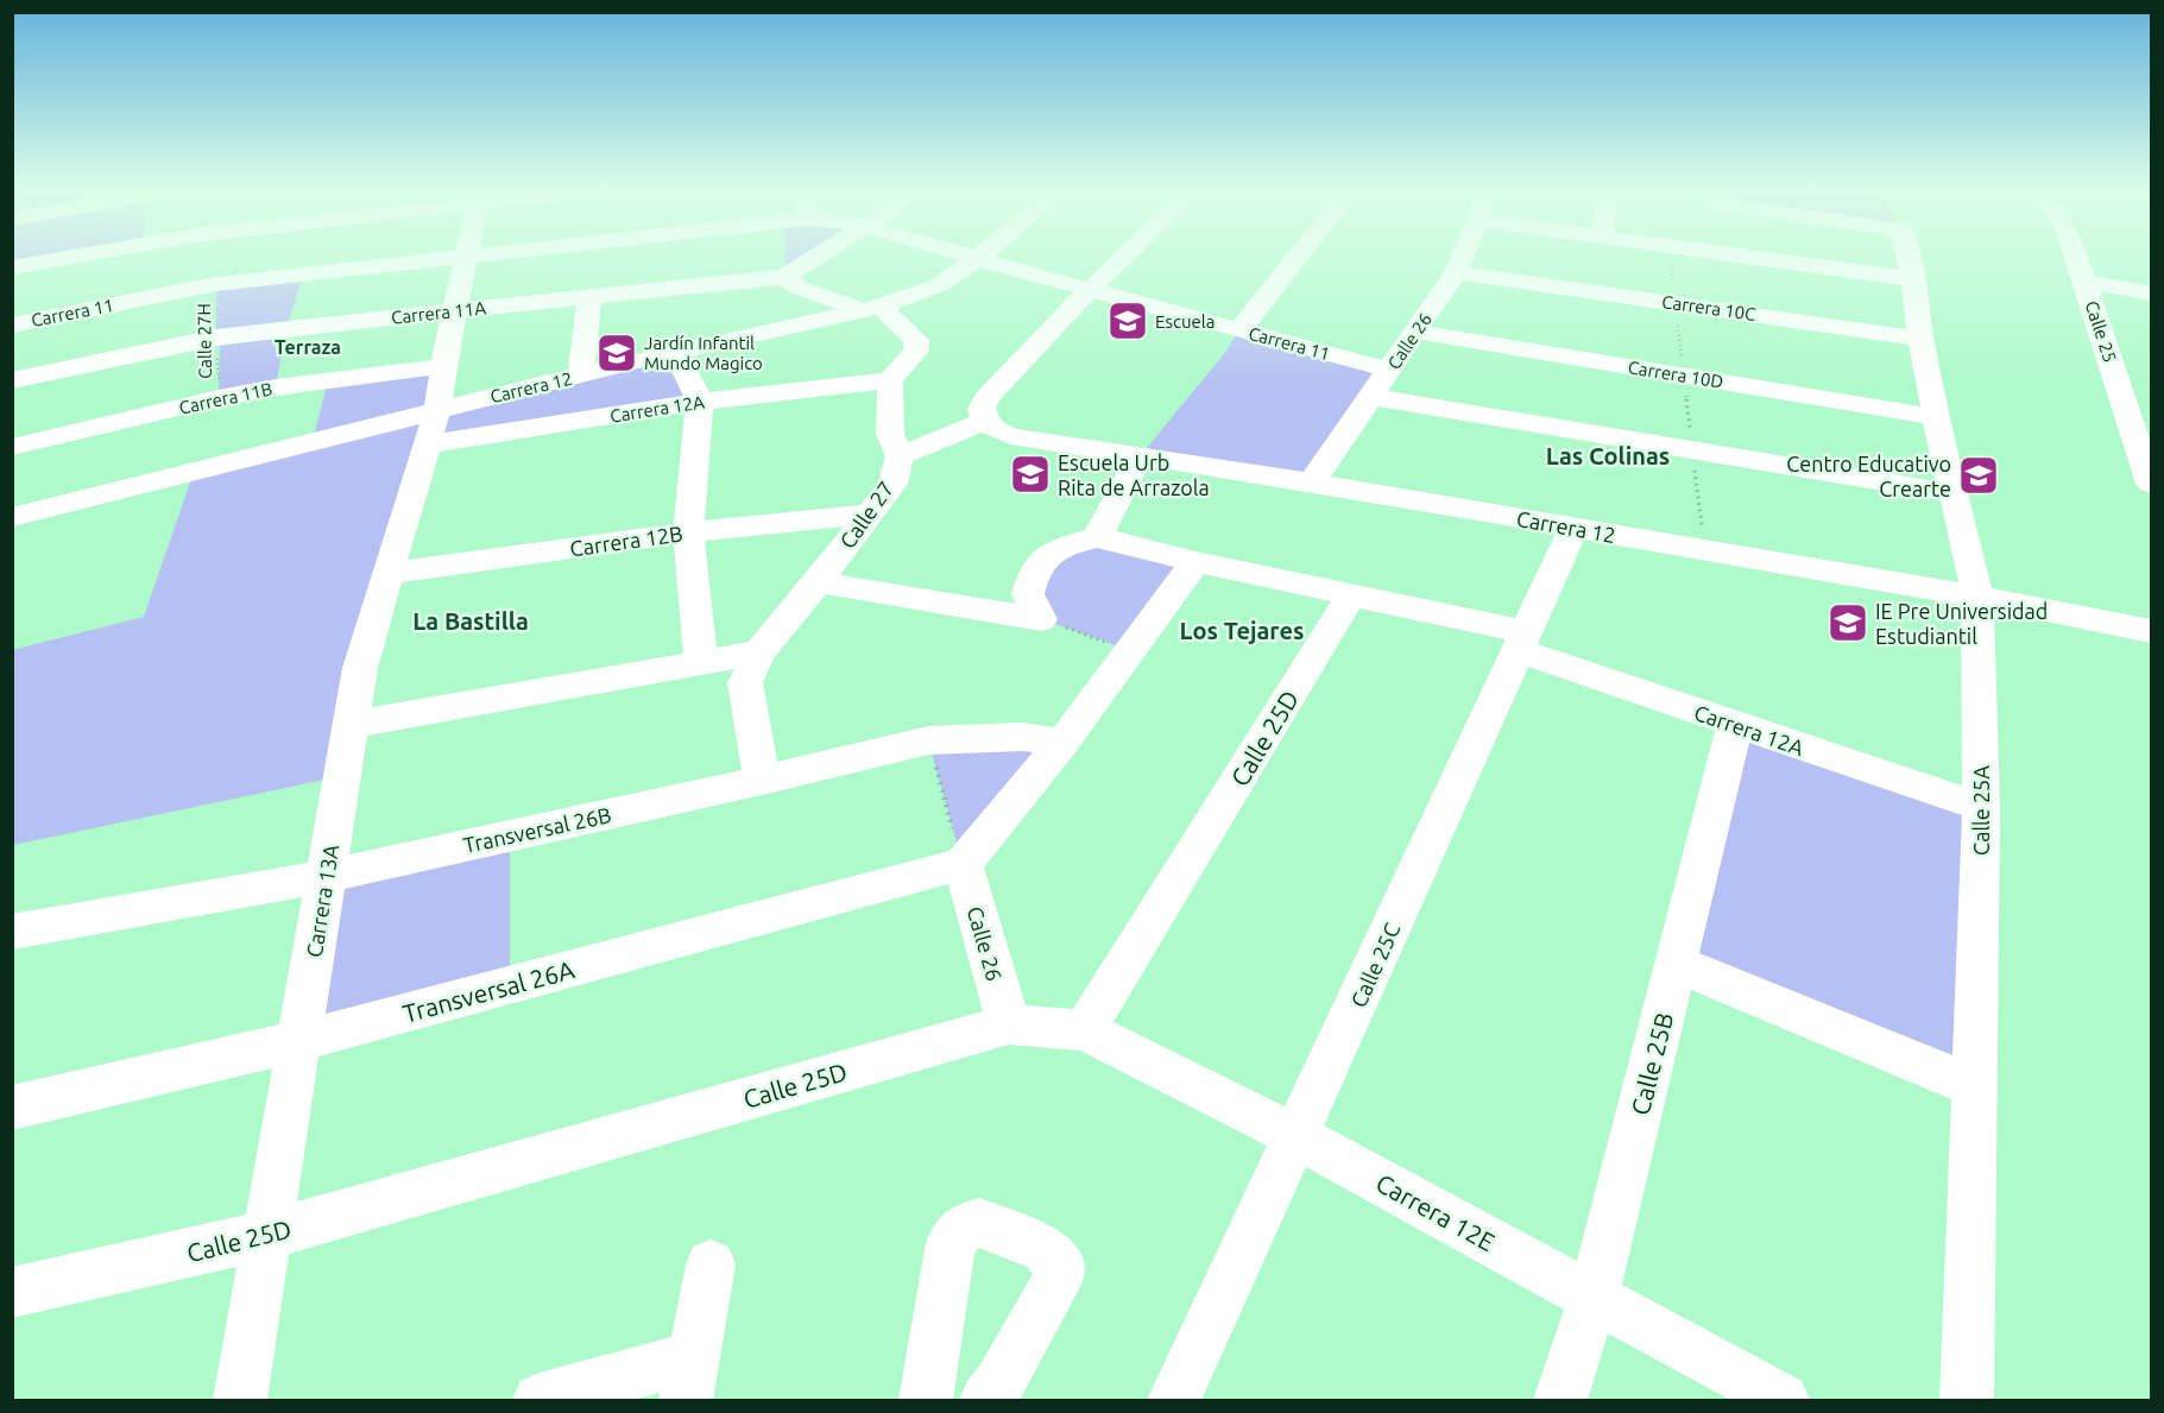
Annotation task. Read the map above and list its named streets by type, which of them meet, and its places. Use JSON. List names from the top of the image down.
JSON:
{
  "streets": {
    "street": [
      "Carrera 10C",
      "Carrera 11",
      "Carrera 11A",
      "Calle 25",
      "Calle 26",
      "Carrera 10D",
      "Carrera 12",
      "Carrera 11B",
      "Carrera 12A",
      "Calle 27",
      "Carrera 12B",
      "Calle 25D",
      "Calle 25A",
      "Transversal 26B",
      "Carrera 13A",
      "Calle 25C",
      "Transversal 26A",
      "Calle 25B",
      "Carrera 12E"
    ],
    "path": ["Calle 27H"]
  },
  "crossings": [
    ["Carrera 10C", "Calle 26"],
    ["Carrera 10C", "Calle 25A"],
    ["Carrera 11", "Calle 26"],
    ["Carrera 11", "Carrera 12"],
    ["Carrera 11A", "Calle 27H"],
    ["Carrera 11A", "Carrera 13A"],
    ["Calle 27H", "Carrera 11B"],
    ["Calle 26", "Carrera 10D"],
    ["Calle 26", "Carrera 12"],
    ["Calle 26", "Calle 25D"],
    ["Calle 26", "Transversal 26A"],
    ["Carrera 10D", "Calle 25A"],
    ["Carrera 12", "Calle 27"],
    ["Carrera 12", "Calle 25A"],
    ["Carrera 12", "Carrera 13A"],
    ["Carrera 12", "Calle 25C"],
    ["Carrera 11B", "Carrera 13A"],
    ["Carrera 12A", "Calle 25A"],
    ["Carrera 12A", "Carrera 13A"],
    ["Carrera 12A", "Calle 25C"],
    ["Carrera 12A", "Calle 25B"],
    ["Calle 27", "Carrera 12B"],
    ["Calle 27", "Transversal 26B"],
    ["Carrera 12B", "Carrera 13A"],
    ["Calle 25D", "Carrera 13A"],
    ["Calle 25D", "Carrera 12E"],
    ["Transversal 26B", "Carrera 13A"],
    ["Carrera 13A", "Transversal 26A"],
    ["Calle 25C", "Carrera 12E"],
    ["Calle 25B", "Carrera 12E"]
  ],
  "districts": [
    "Terraza",
    "Las Colinas",
    "La Bastilla",
    "Los Tejares"
  ],
  "places": {
    "school or university": [
      "Escuela",
      "Jardín Infantil Mundo Magico",
      "Escuela Urb Rita de Arrazola",
      "Centro Educativo Crearte",
      "IE Pre Universidad Estudiantil"
    ]
  }
}
